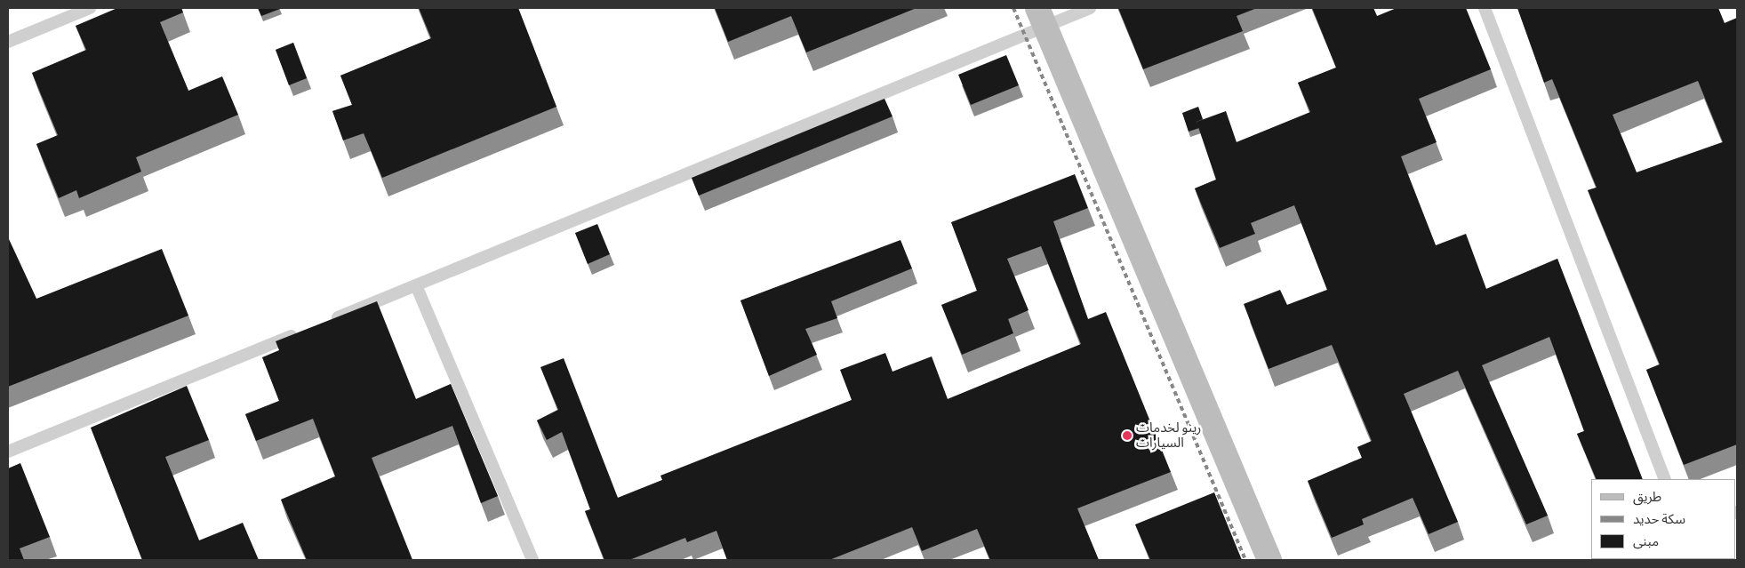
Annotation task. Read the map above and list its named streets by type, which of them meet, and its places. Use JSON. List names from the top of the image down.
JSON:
{
  "places": ["رينو لخدمات السيارات"],
  "legend": ["طريق", "سكة حديد", "مبنى"]
}
